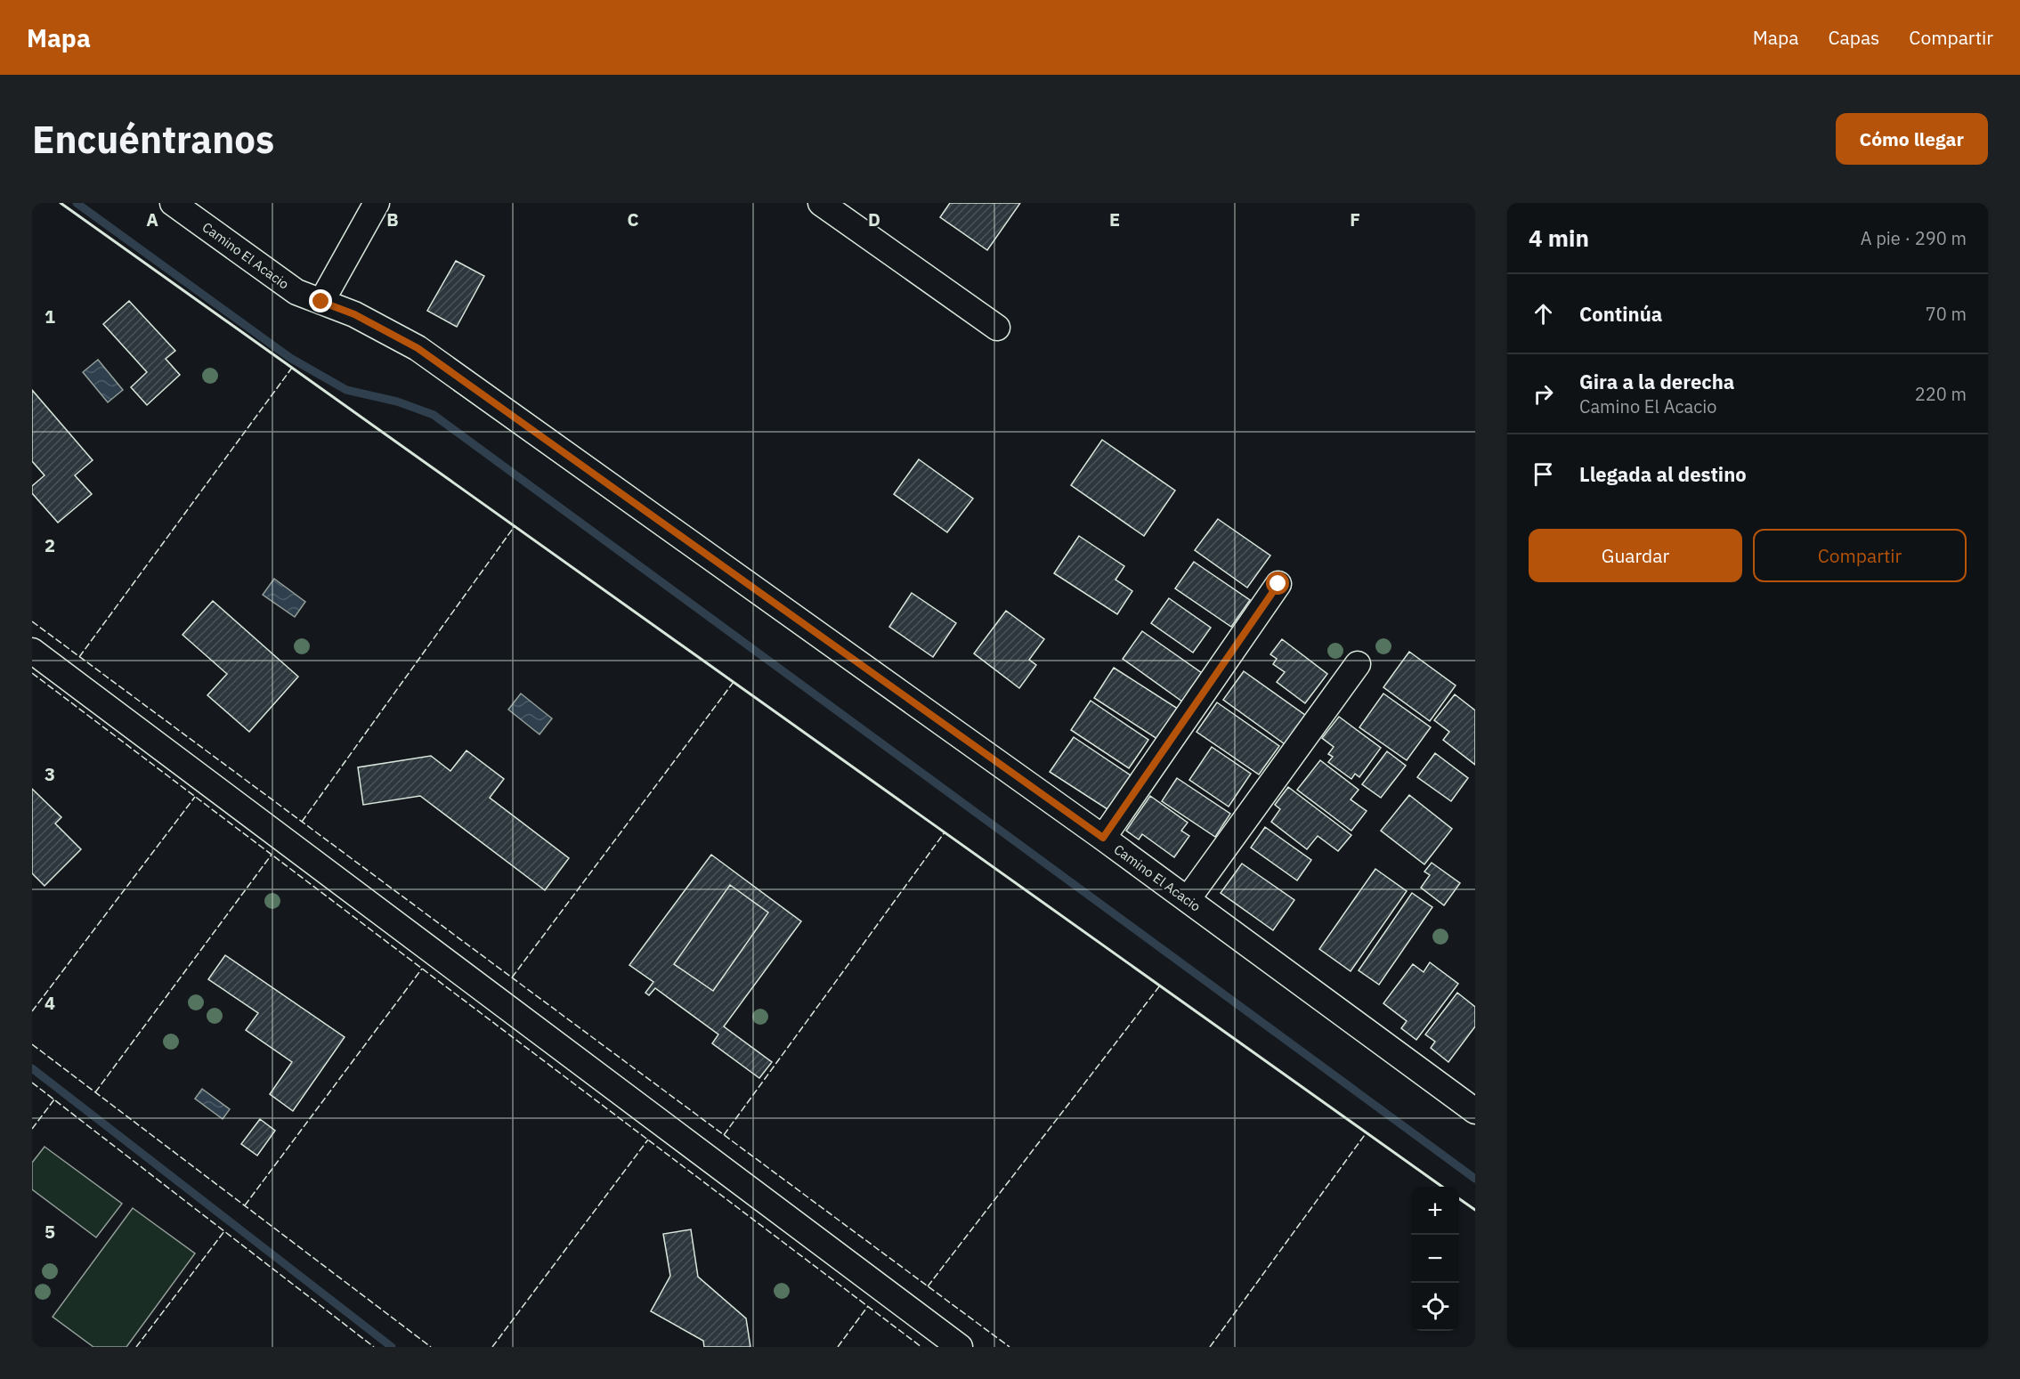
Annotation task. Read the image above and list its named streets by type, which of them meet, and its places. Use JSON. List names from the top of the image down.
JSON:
{
  "streets": {
    "street": ["Camino El Acacio"]
  },
  "page": {
    "header": "Mapa",
    "nav": ["Mapa", "Capas", "Compartir"],
    "buttons": [
      "Cómo llegar",
      ["Guardar", "Compartir"]
    ],
    "title": "Encuéntranos",
    "heading": ["4 min", "A pie · 290 m"],
    "list": [
      ["Continúa", "70 m"],
      ["Gira a la derecha", "Camino El Acacio", "220 m"],
      "Llegada al destino"
    ],
    "map_buttons": ["+", "−"]
  },
  "grid": {
    "columns": [
      "A",
      "B",
      "C",
      "D",
      "E",
      "F"
    ],
    "rows": [
      "1",
      "2",
      "3",
      "4",
      "5"
    ]
  }
}
